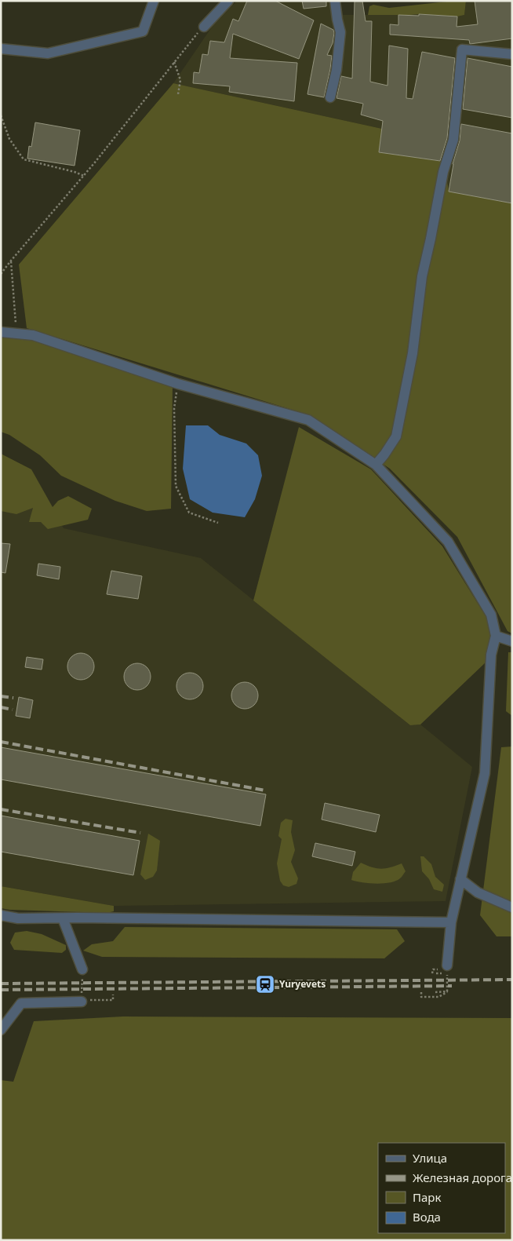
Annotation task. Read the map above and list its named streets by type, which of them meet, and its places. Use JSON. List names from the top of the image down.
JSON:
{
  "places": {
    "station": ["Yuryevets"]
  },
  "legend": [
    "Улица",
    "Железная дорога",
    "Парк",
    "Вода"
  ]
}
